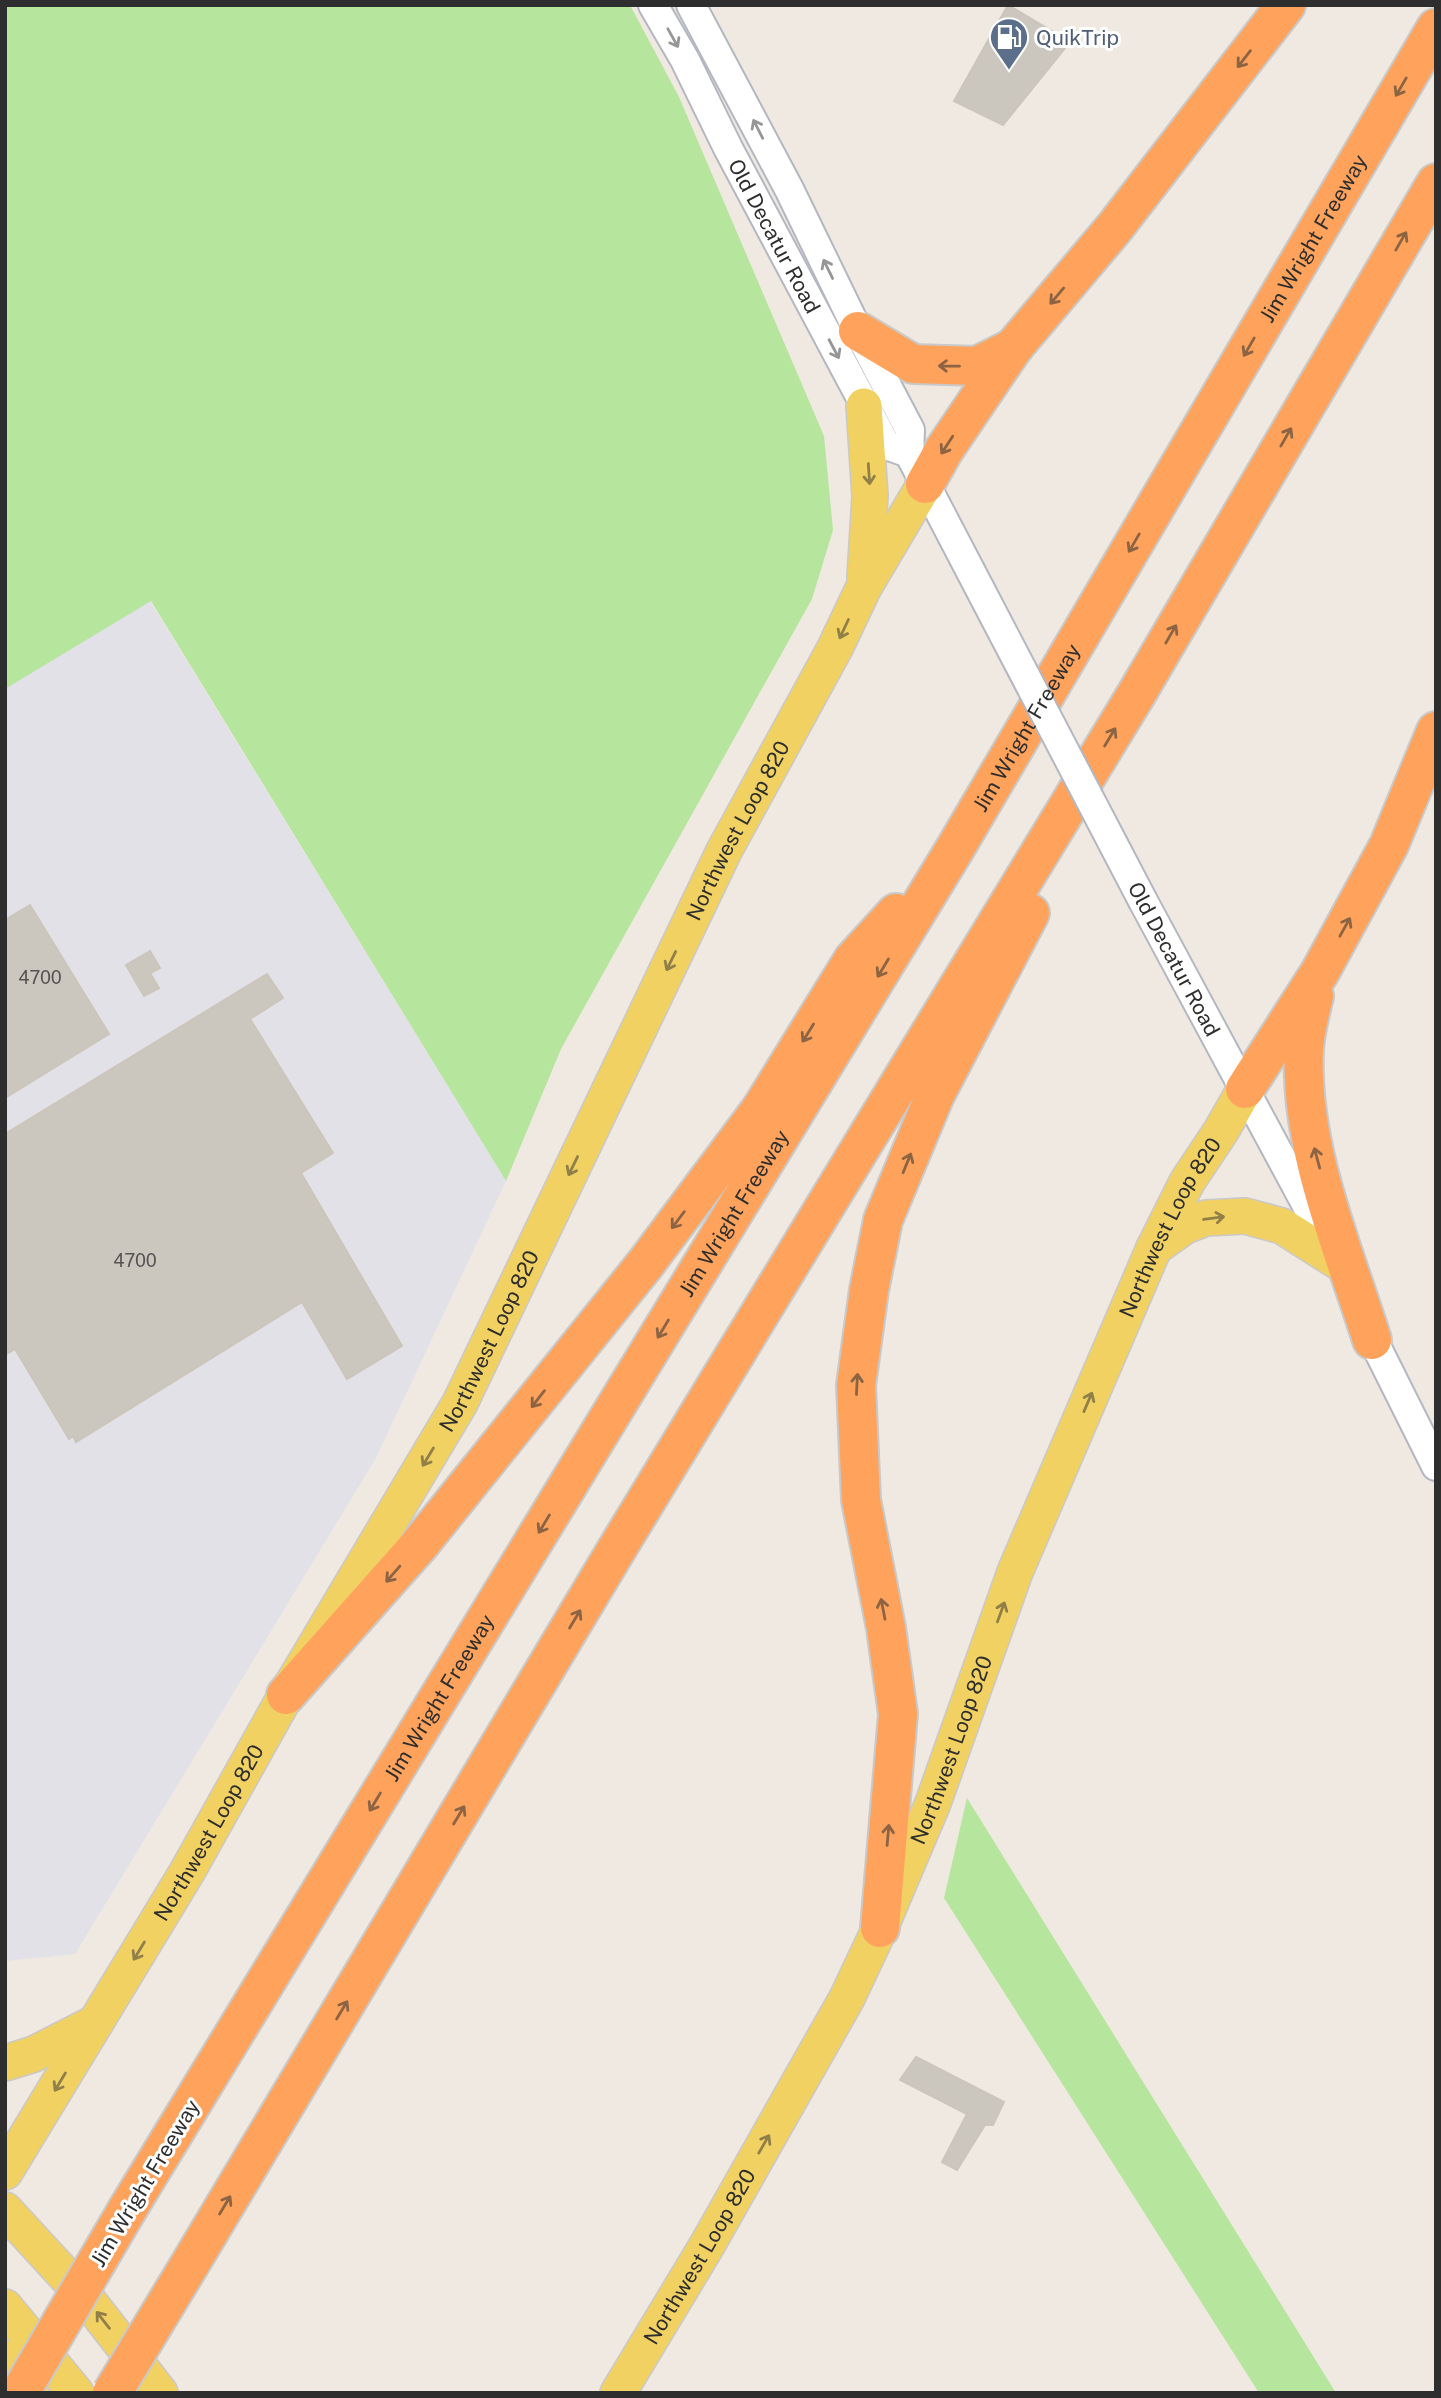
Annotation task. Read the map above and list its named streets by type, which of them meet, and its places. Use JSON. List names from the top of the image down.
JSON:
{
  "streets": {
    "highway": ["Jim Wright Freeway"],
    "main road": ["Northwest Loop 820"],
    "street": ["Old Decatur Road"]
  },
  "crossings": [
    ["Old Decatur Road", "Northwest Loop 820"]
  ],
  "places": {
    "fuel station": ["QuikTrip"]
  },
  "house_numbers": ["4700", "4700"]
}
